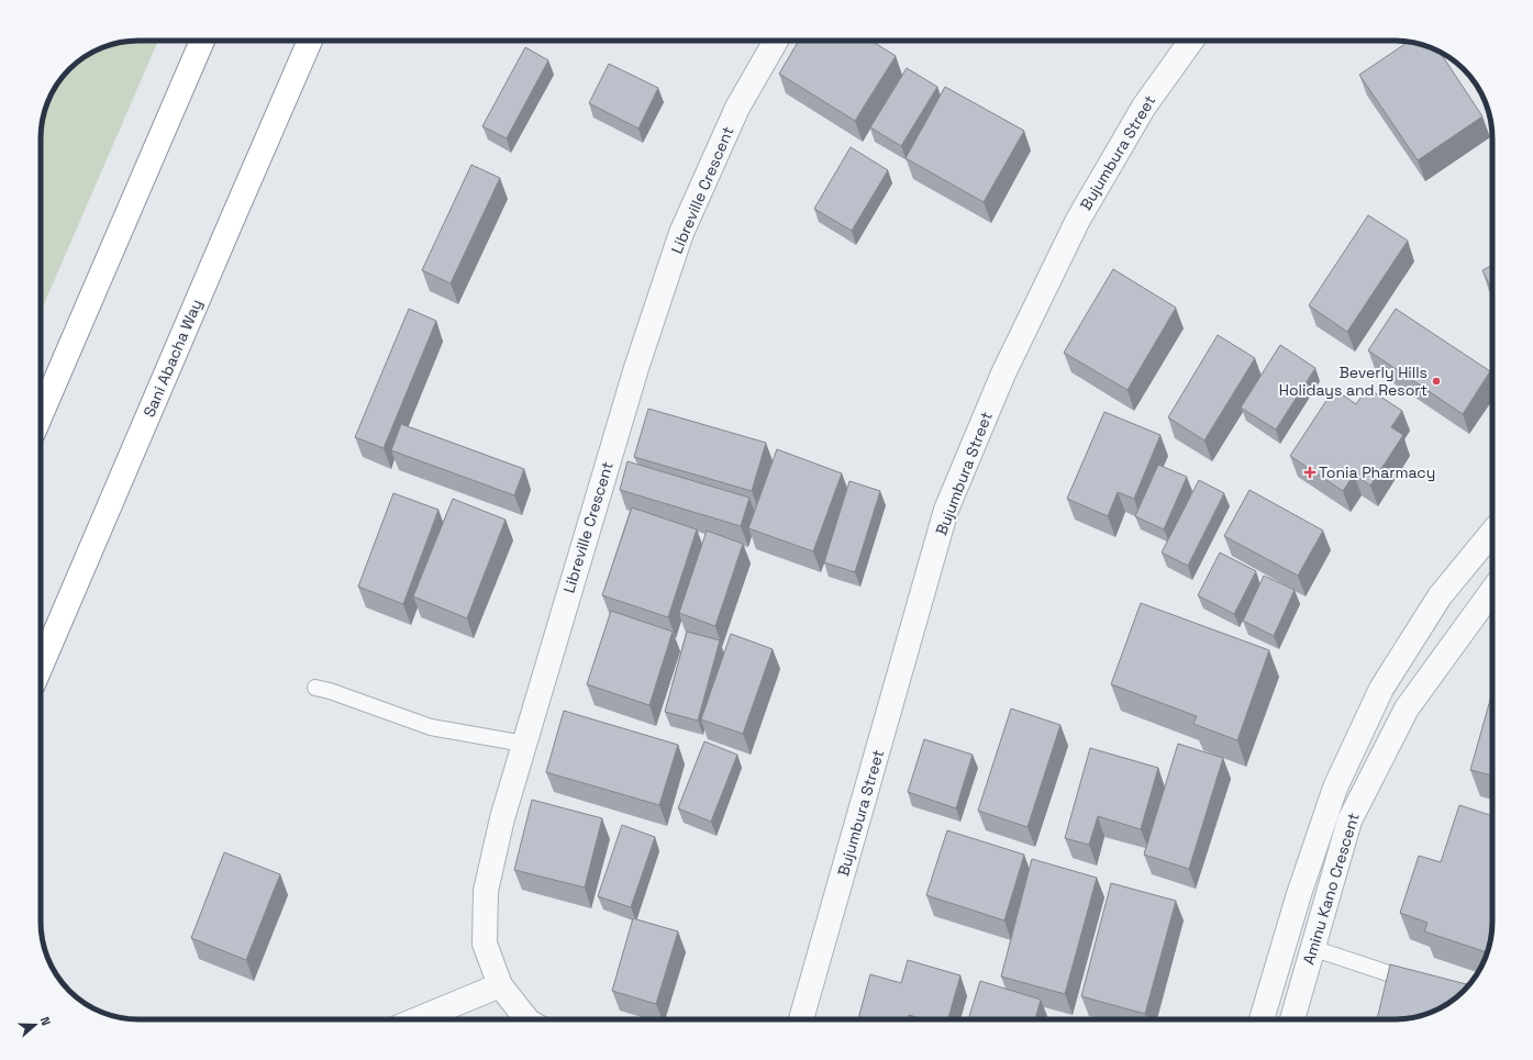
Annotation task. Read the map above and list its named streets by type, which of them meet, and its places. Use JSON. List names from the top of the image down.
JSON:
{
  "streets": {
    "highway": ["Sani Abacha Way"],
    "street": ["Bujumbura Street", "Libreville Crescent", "Aminu Kano Crescent"]
  },
  "places": {
    "other": ["Beverly Hills Holidays and Resort"],
    "health": ["Tonia Pharmacy"]
  },
  "north": "right"
}
